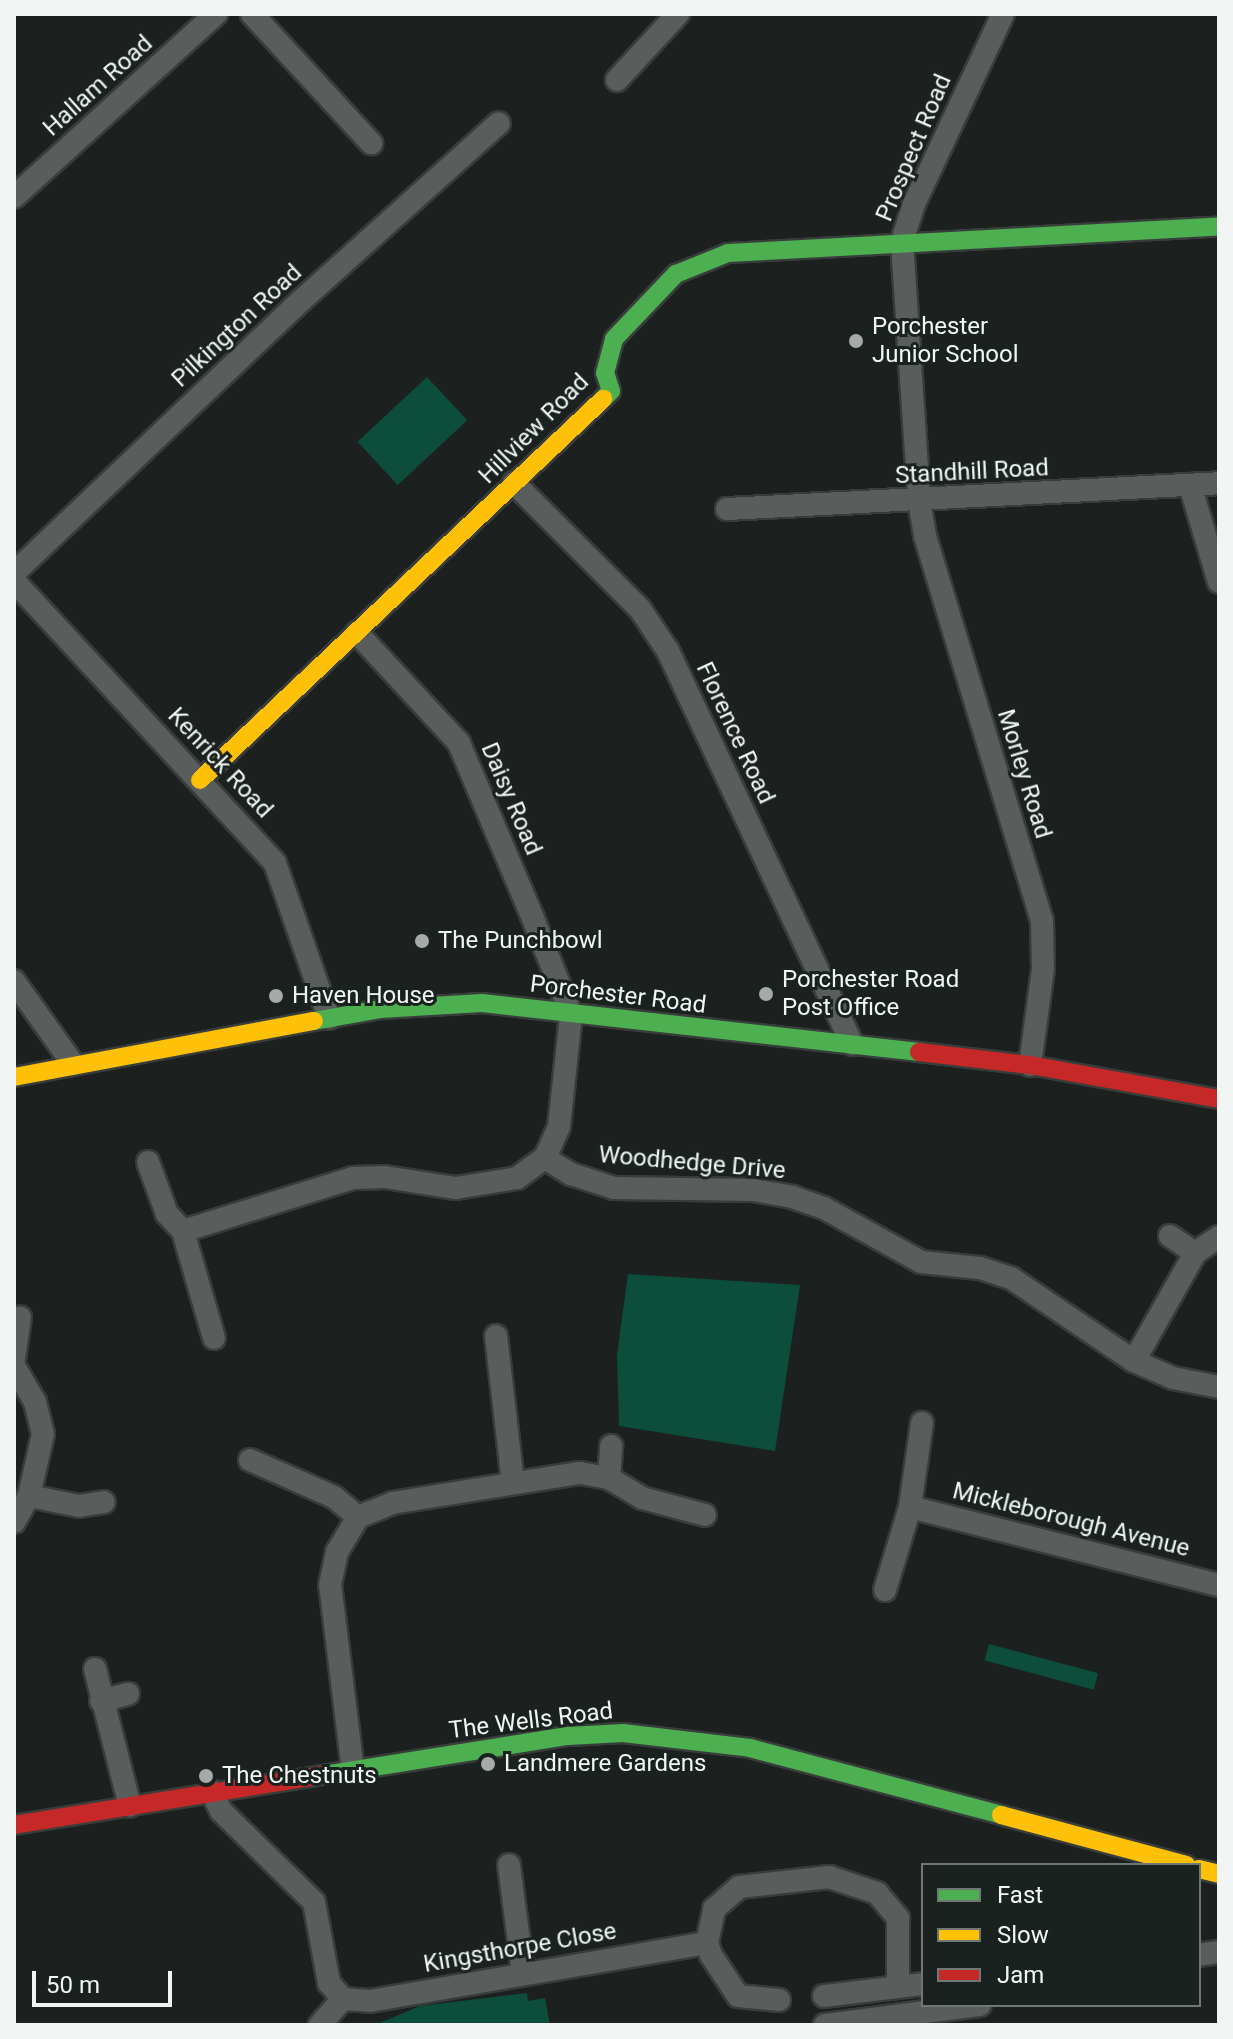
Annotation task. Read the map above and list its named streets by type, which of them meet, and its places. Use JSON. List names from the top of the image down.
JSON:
{
  "streets": {
    "street": [
      "Hallam Road",
      "Prospect Road",
      "Pilkington Road",
      "Hillview Road",
      "Standhill Road",
      "Florence Road",
      "Kenrick Road",
      "Morley Road",
      "Daisy Road",
      "Porchester Road",
      "Woodhedge Drive",
      "Mickleborough Avenue",
      "The Wells Road",
      "Kingsthorpe Close"
    ]
  },
  "crossings": [
    ["Prospect Road", "Hillview Road"],
    ["Prospect Road", "Standhill Road"],
    ["Prospect Road", "Morley Road"],
    ["Hillview Road", "Florence Road"],
    ["Hillview Road", "Kenrick Road"],
    ["Hillview Road", "Daisy Road"],
    ["Standhill Road", "Morley Road"],
    ["Florence Road", "Porchester Road"],
    ["Kenrick Road", "Porchester Road"],
    ["Morley Road", "Porchester Road"],
    ["Daisy Road", "Porchester Road"]
  ],
  "places": [
    "Porchester Junior School",
    "The Punchbowl",
    "Porchester Road Post Office",
    "Haven House",
    "Landmere Gardens",
    "The Chestnuts"
  ],
  "legend": ["Fast", "Slow", "Jam"],
  "scale_bar": "50 m"
}
